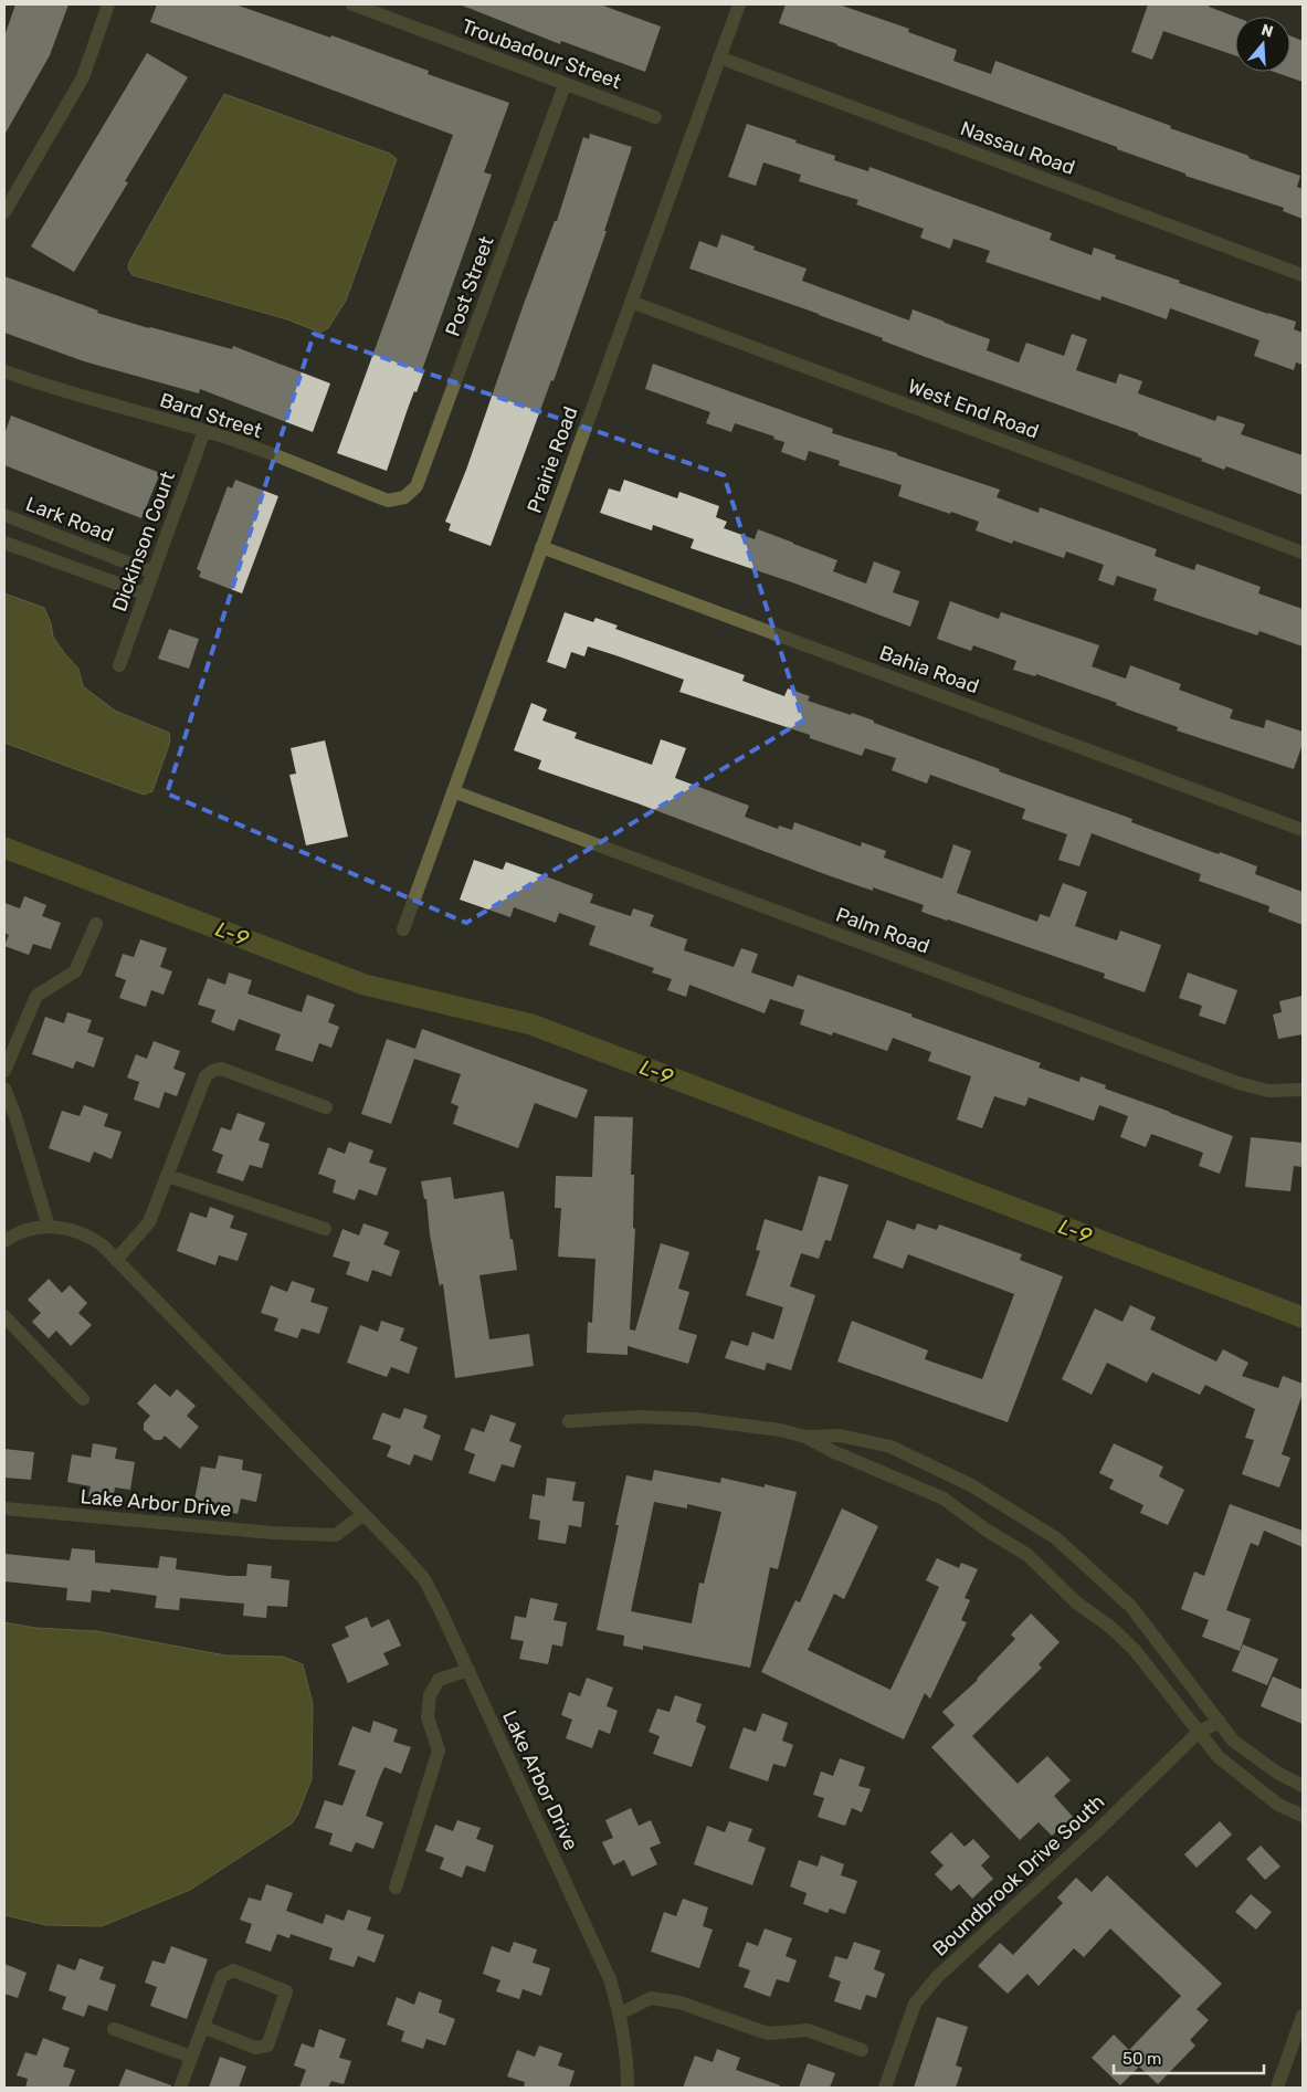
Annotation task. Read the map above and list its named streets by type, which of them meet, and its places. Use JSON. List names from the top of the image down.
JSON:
{
  "streets": {
    "street": [
      "Troubadour Street",
      "Nassau Road",
      "Post Street",
      "West End Road",
      "Bard Street",
      "Prairie Road",
      "Lark Road",
      "Dickinson Court",
      "Bahia Road",
      "Palm Road",
      "Lake Arbor Drive",
      "Boundbrook Drive South"
    ]
  },
  "crossings": [
    ["Troubadour Street", "Post Street"],
    ["Nassau Road", "Prairie Road"],
    ["Post Street", "Bard Street"],
    ["West End Road", "Prairie Road"],
    ["Bard Street", "Dickinson Court"],
    ["Prairie Road", "Bahia Road"],
    ["Prairie Road", "Palm Road"],
    ["Lark Road", "Dickinson Court"]
  ],
  "water": ["L-9"],
  "scale_bar": "50 m",
  "north": "top"
}
